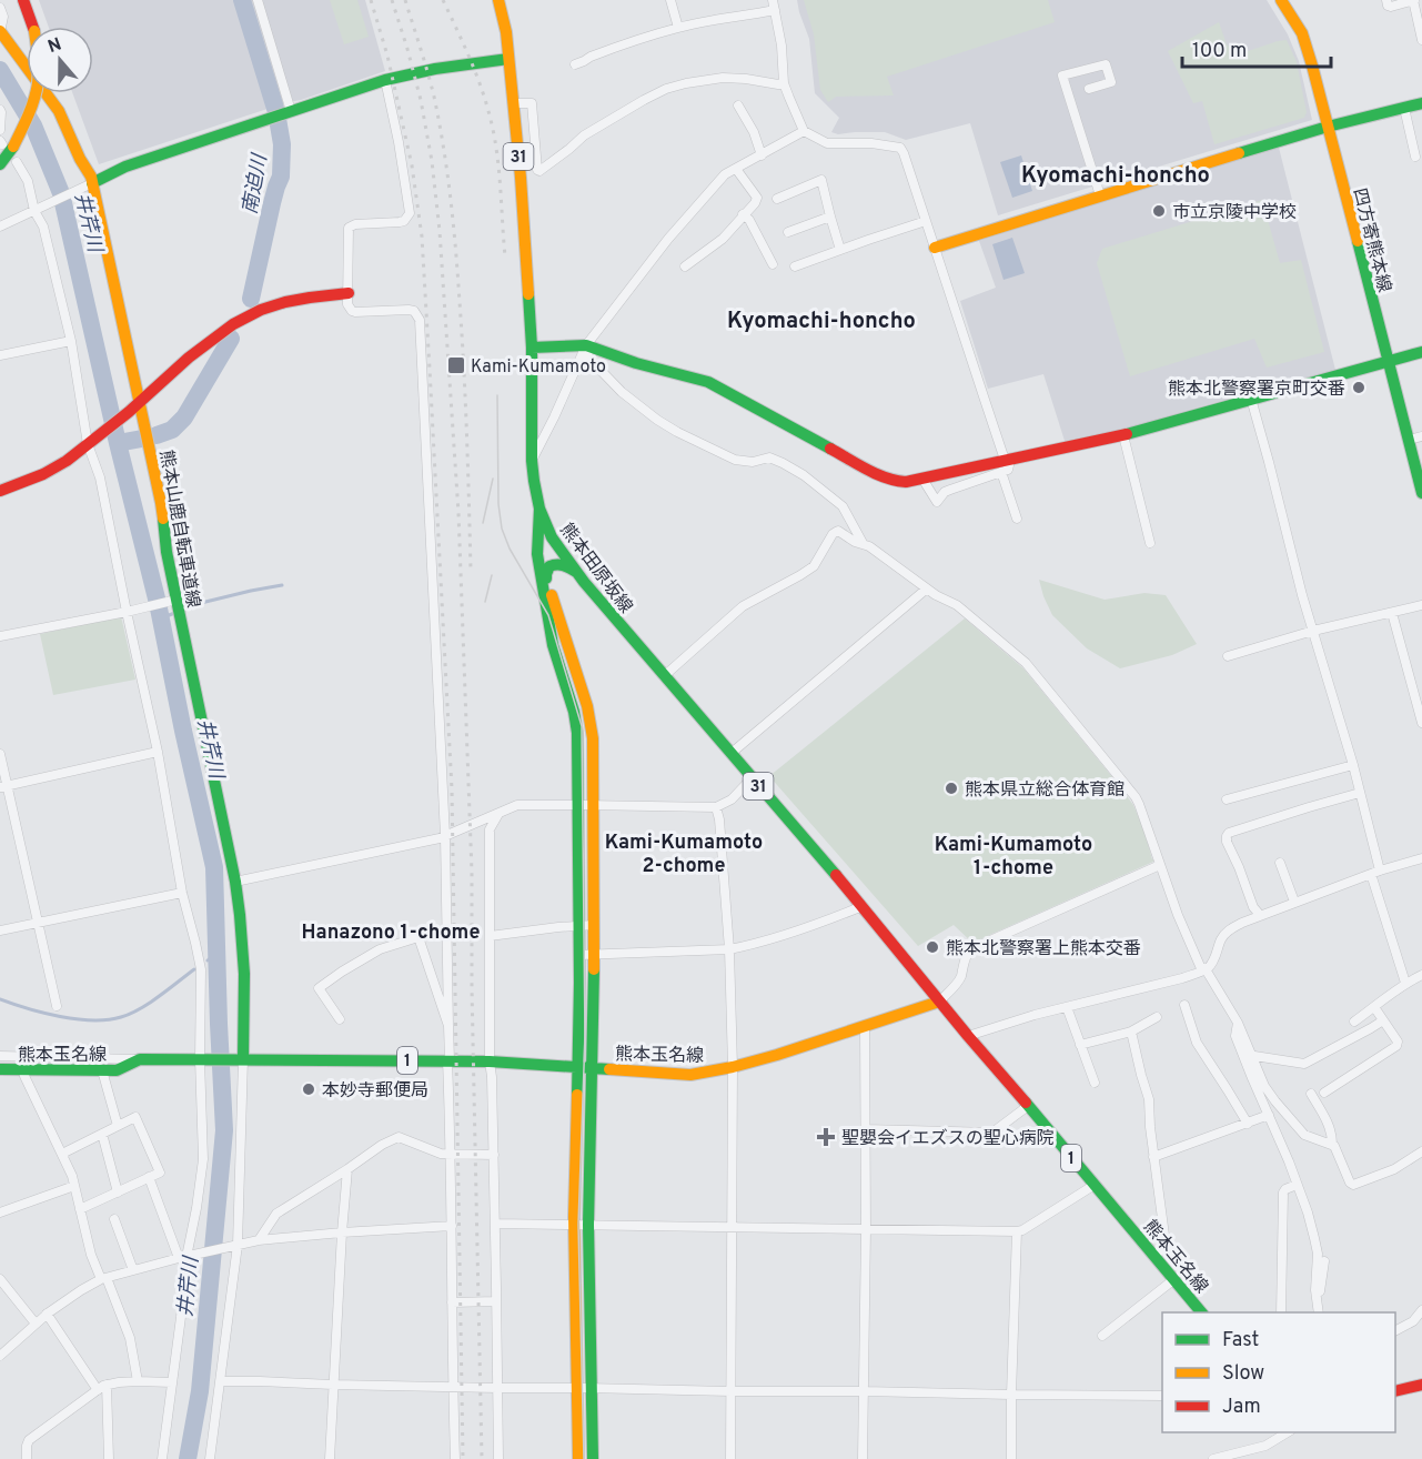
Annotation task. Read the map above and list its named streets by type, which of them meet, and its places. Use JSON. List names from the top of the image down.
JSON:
{
  "streets": {
    "street": [
      "31",
      "四方寄熊本線",
      "熊本山鹿自転車道線",
      "熊本田原坂線",
      "熊本玉名線",
      "1"
    ]
  },
  "crossings": [
    ["熊本山鹿自転車道線", "熊本玉名線"],
    ["熊本田原坂線", "熊本玉名線"]
  ],
  "districts": [
    "Kyomachi-honcho",
    "Kyomachi-honcho",
    "Kami-Kumamoto 2-chome",
    "Kami-Kumamoto 1-chome",
    "Hanazono 1-chome"
  ],
  "water": ["南迫川", "井芹川"],
  "places": {
    "other": [
      "市立京陵中学校",
      "熊本北警察署京町交番",
      "熊本県立総合体育館",
      "熊本北警察署上熊本交番",
      "本妙寺郵便局"
    ],
    "transit": ["Kami-Kumamoto"],
    "health": ["聖嬰会イエズスの聖心病院"]
  },
  "legend": ["Fast", "Slow", "Jam"],
  "scale_bar": "100 m",
  "north": "top"
}
